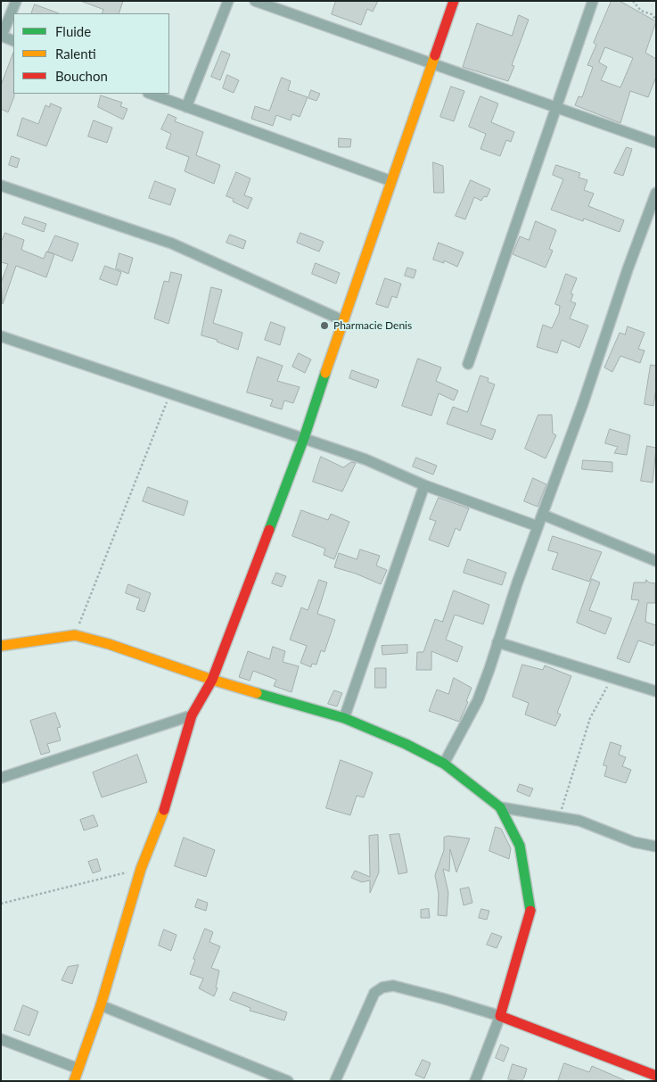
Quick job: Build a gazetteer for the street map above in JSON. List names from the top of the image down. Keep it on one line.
{"places":["Pharmacie Denis"],"legend":["Fluide","Ralenti","Bouchon"]}
